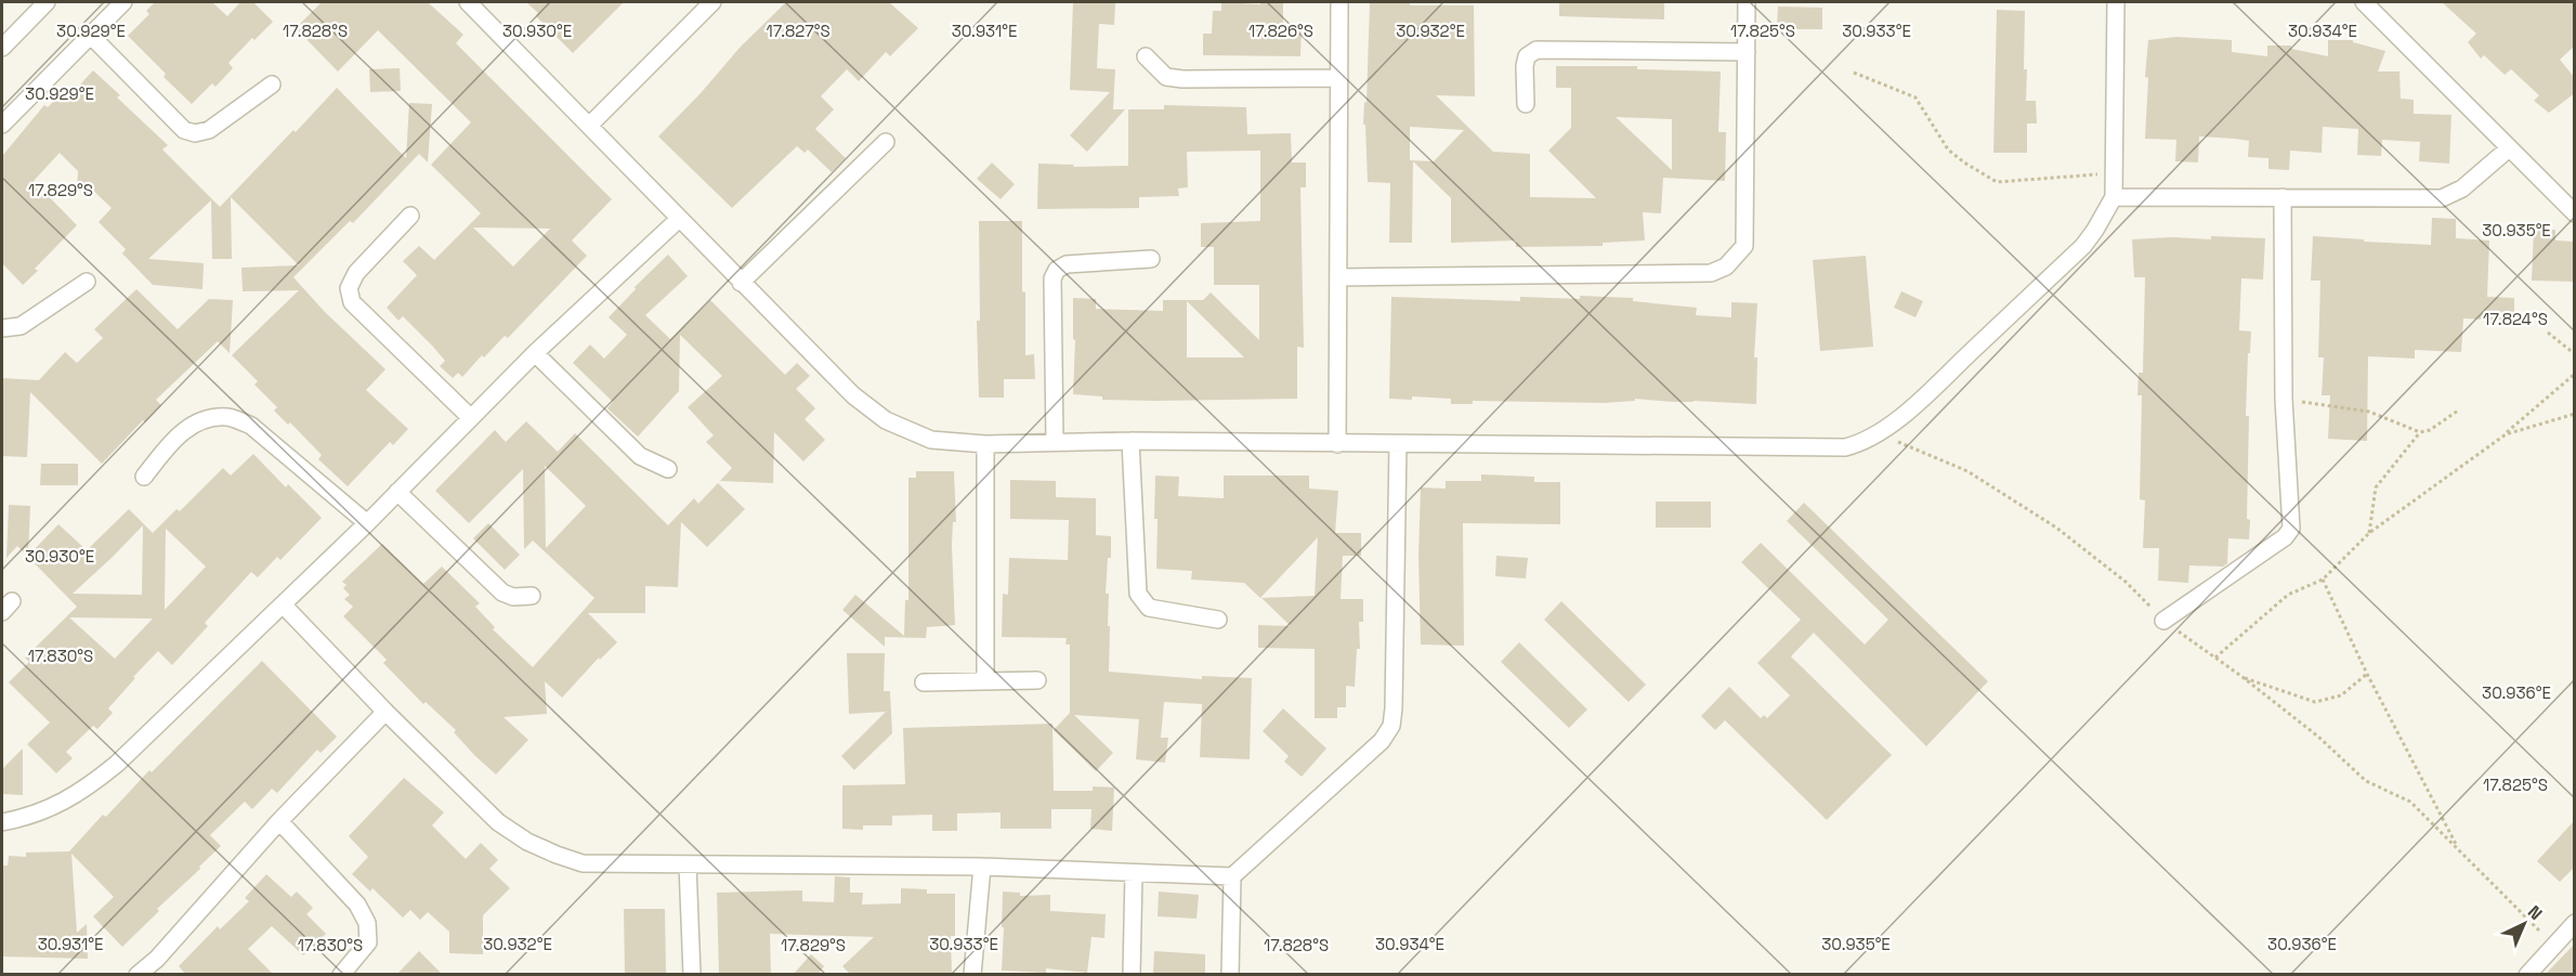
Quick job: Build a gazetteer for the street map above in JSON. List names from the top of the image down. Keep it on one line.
{"north":"top right","coordinates":["17.828°S","17.827°S","17.826°S","17.825°S","30.929°E","30.930°E","30.931°E","30.932°E","30.933°E","30.934°E","17.829°S","30.935°E","17.824°S","17.830°S","30.936°E"]}
